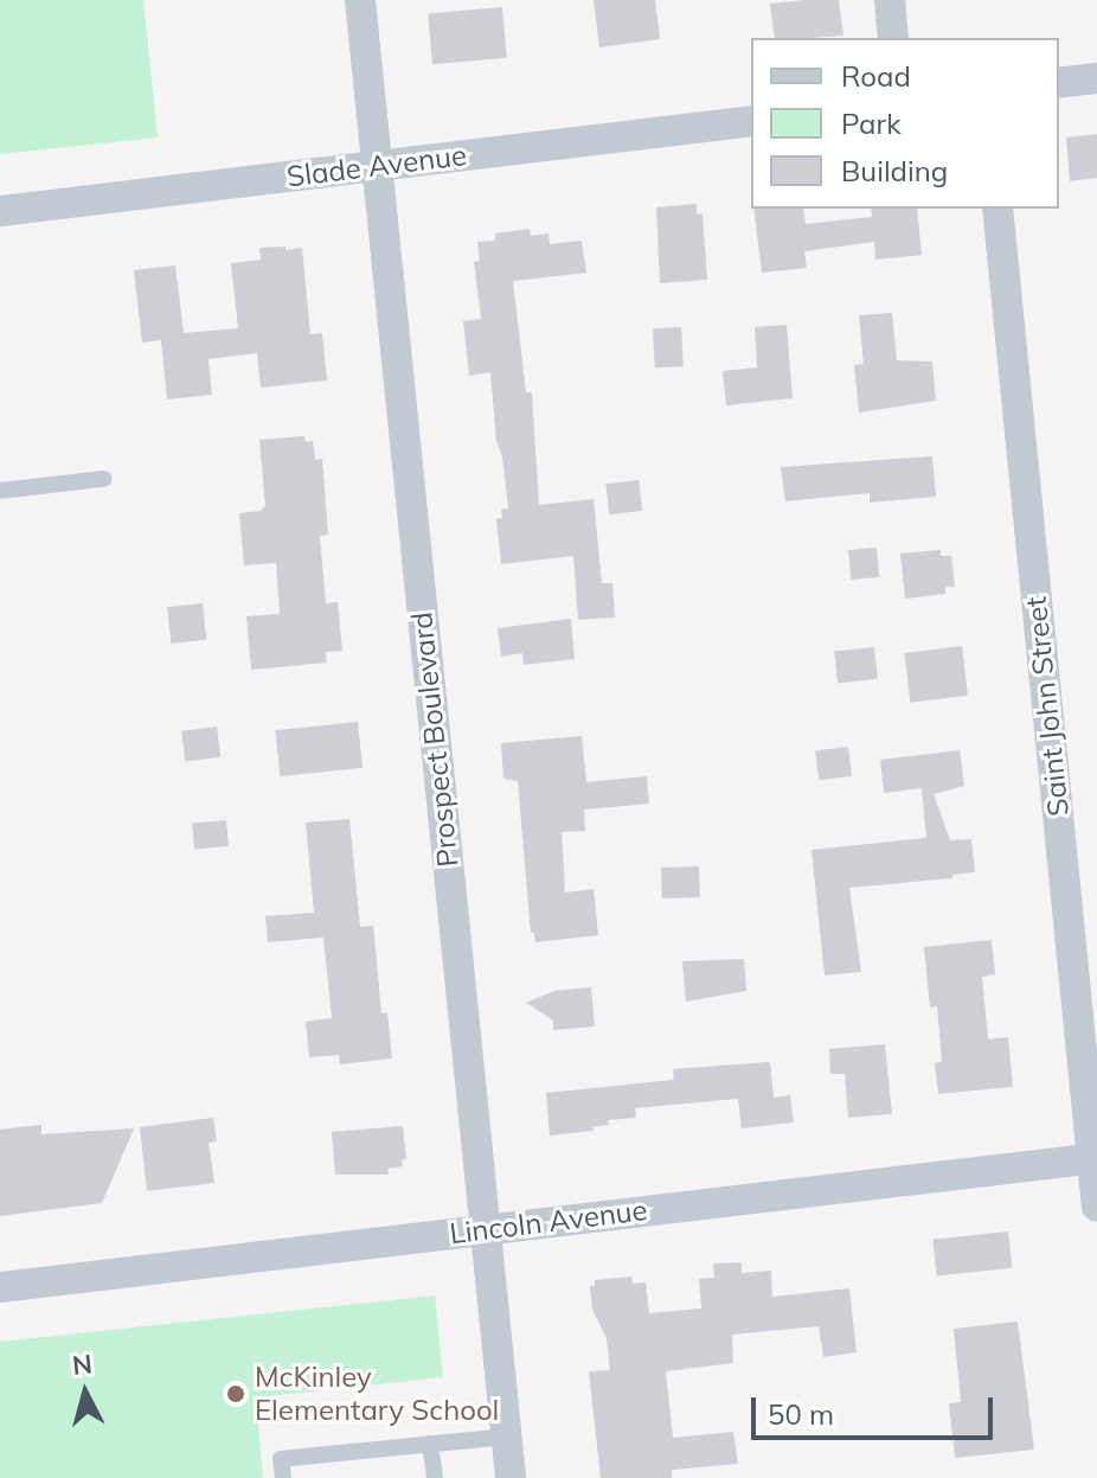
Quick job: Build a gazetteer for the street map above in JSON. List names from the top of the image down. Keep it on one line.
{"streets":{"street":["Slade Avenue","Saint John Street","Prospect Boulevard","Lincoln Avenue"]},"crossings":[["Slade Avenue","Prospect Boulevard"],["Saint John Street","Lincoln Avenue"],["Prospect Boulevard","Lincoln Avenue"]],"places":["McKinley Elementary School"],"legend":["Road","Park","Building"],"scale_bar":"50 m","north":"top"}
